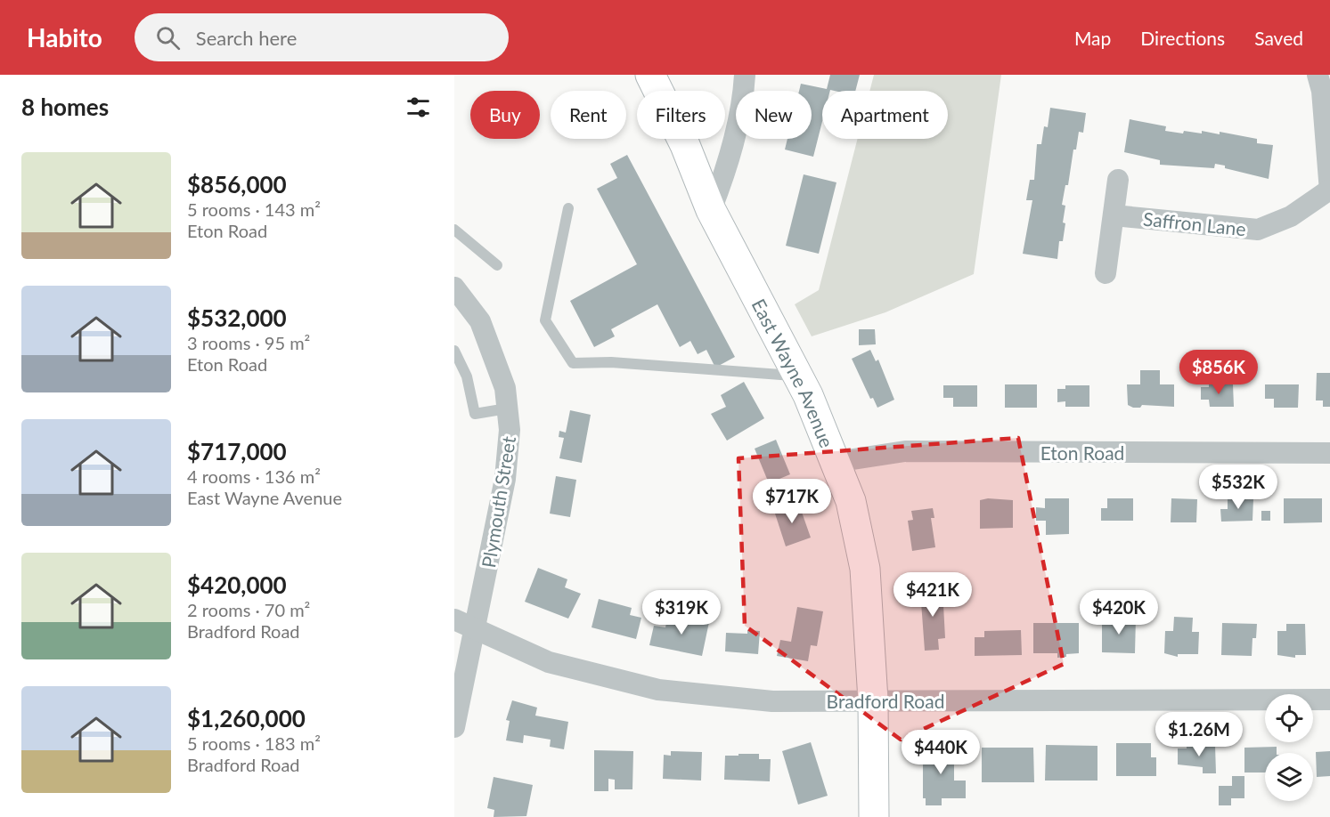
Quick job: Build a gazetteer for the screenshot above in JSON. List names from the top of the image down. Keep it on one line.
{"streets":{"street":["Saffron Lane","East Wayne Avenue","Eton Road","Plymouth Street","Bradford Road"]},"crossings":[["East Wayne Avenue","Eton Road"],["East Wayne Avenue","Bradford Road"],["Plymouth Street","Bradford Road"]],"page":{"header":"Habito","search":"Search here","nav":["Map","Directions","Saved"],"heading":"8 homes","chip":["Buy","Rent","Filters","New","Apartment"],"list":[{"name":"$856,000","note":"5 rooms · 143 m² · Eton Road"},{"name":"$532,000","note":"3 rooms · 95 m² · Eton Road"},{"name":"$717,000","note":"4 rooms · 136 m² · East Wayne Avenue"},{"name":"$420,000","note":"2 rooms · 70 m² · Bradford Road"},{"name":"$1,260,000","note":"5 rooms · 183 m² · Bradford Road"}],"price":["$856K","$532K","$717K","$421K","$319K","$420K","$1.26M","$440K"]}}
